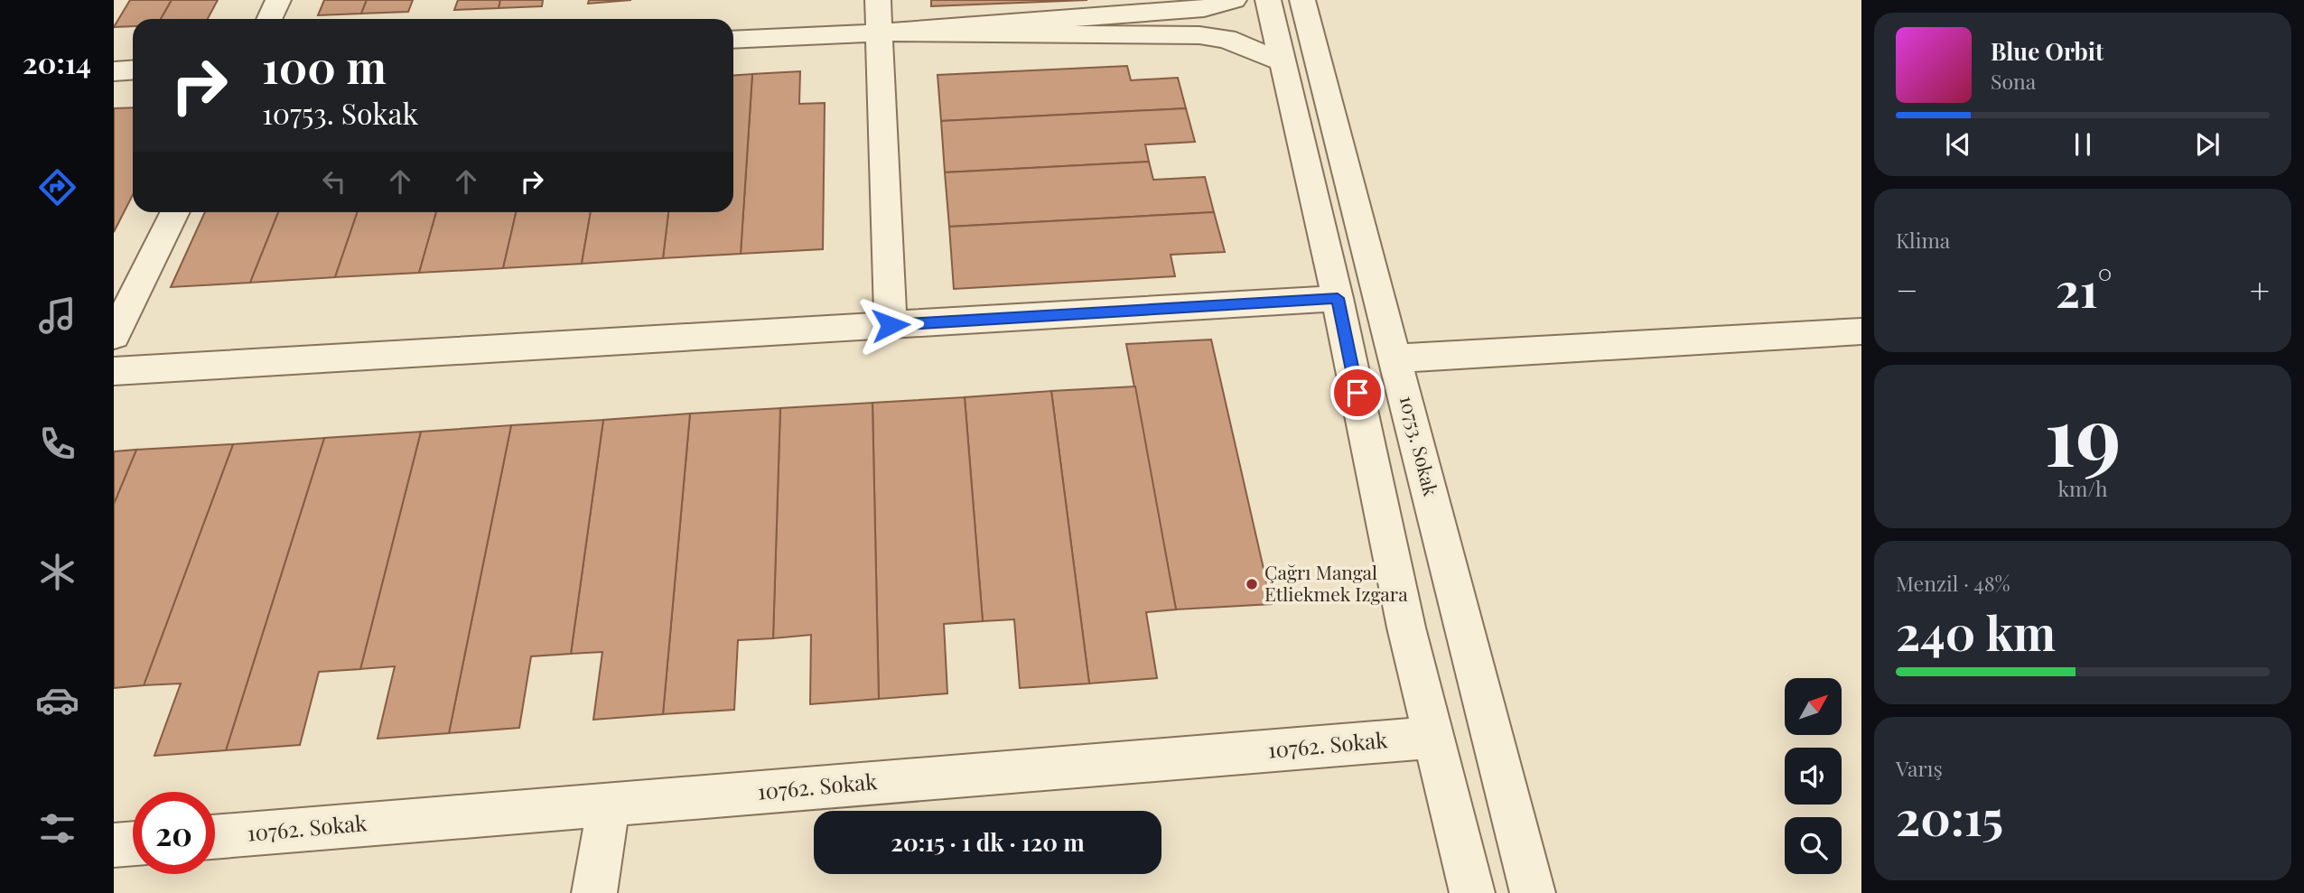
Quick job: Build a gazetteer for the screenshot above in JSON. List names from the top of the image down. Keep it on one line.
{"streets":{"street":["10753. Sokak","10762. Sokak"]},"places":["Çağrı Mangal Etliekmek Izgara"],"north":"top right","page":{"tabs":"20:14","turn":["100 m","10753. Sokak"],"song":["Blue Orbit","Sona"],"tile":["Klima",["19","km/h"],["Menzil · 48%","240 km"],["Varış","20:15"]],"heat":["−","21°","+"],"limit":"20","trip":"20:15 · 1 dk · 120 m"}}
